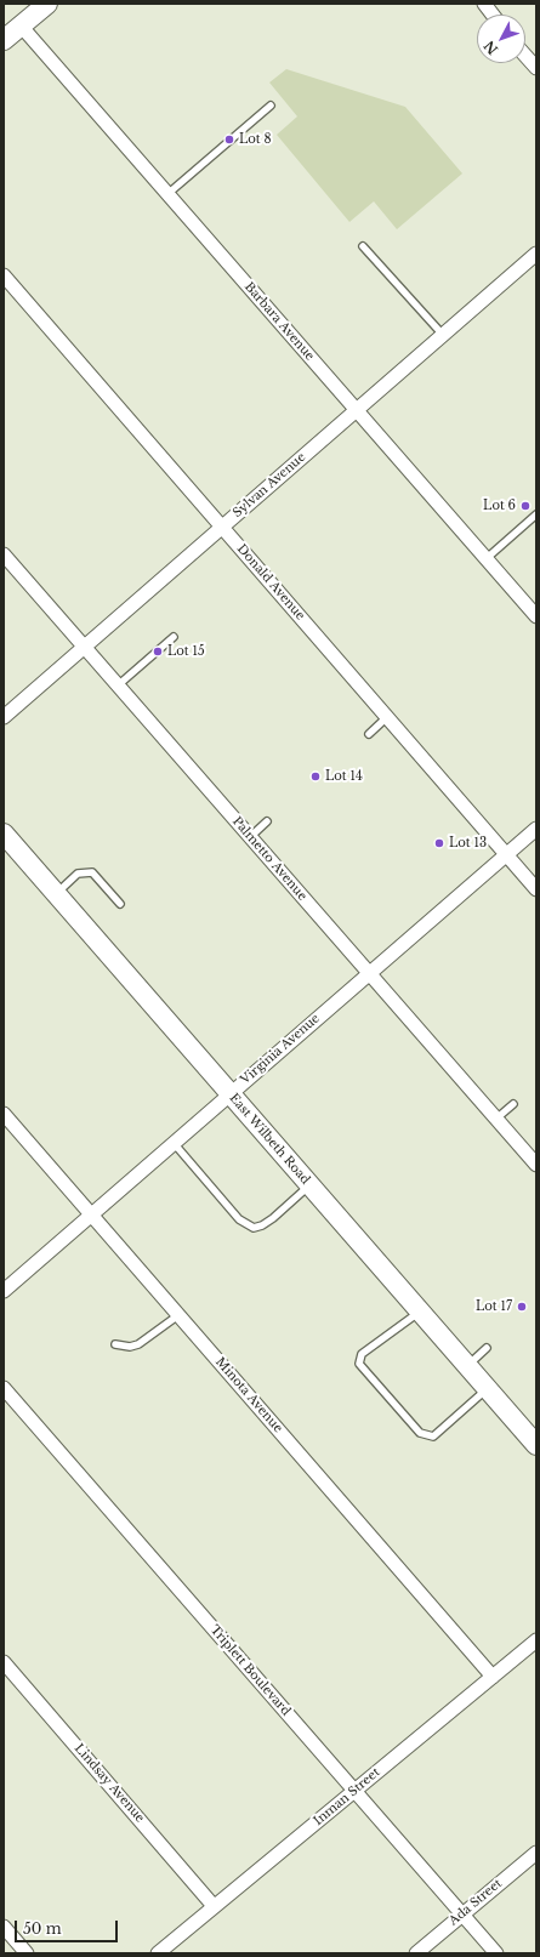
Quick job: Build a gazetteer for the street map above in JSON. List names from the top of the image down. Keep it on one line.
{"streets":{"main road":["East Wilbeth Road"],"street":["Barbara Avenue","Sylvan Avenue","Donald Avenue","Palmetto Avenue","Virginia Avenue","Minota Avenue","Triplett Boulevard","Lindsay Avenue","Inman Street","Ada Street"]},"crossings":[["Barbara Avenue","Sylvan Avenue"],["Sylvan Avenue","Donald Avenue"],["Sylvan Avenue","Palmetto Avenue"],["Donald Avenue","Virginia Avenue"],["Palmetto Avenue","Virginia Avenue"],["Virginia Avenue","East Wilbeth Road"],["Virginia Avenue","Minota Avenue"],["Minota Avenue","Inman Street"],["Triplett Boulevard","Inman Street"],["Triplett Boulevard","Ada Street"],["Lindsay Avenue","Inman Street"]],"places":["Lot 8","Lot 6","Lot 15","Lot 14","Lot 13","Lot 17"],"scale_bar":"50 m","north":"bottom left"}
